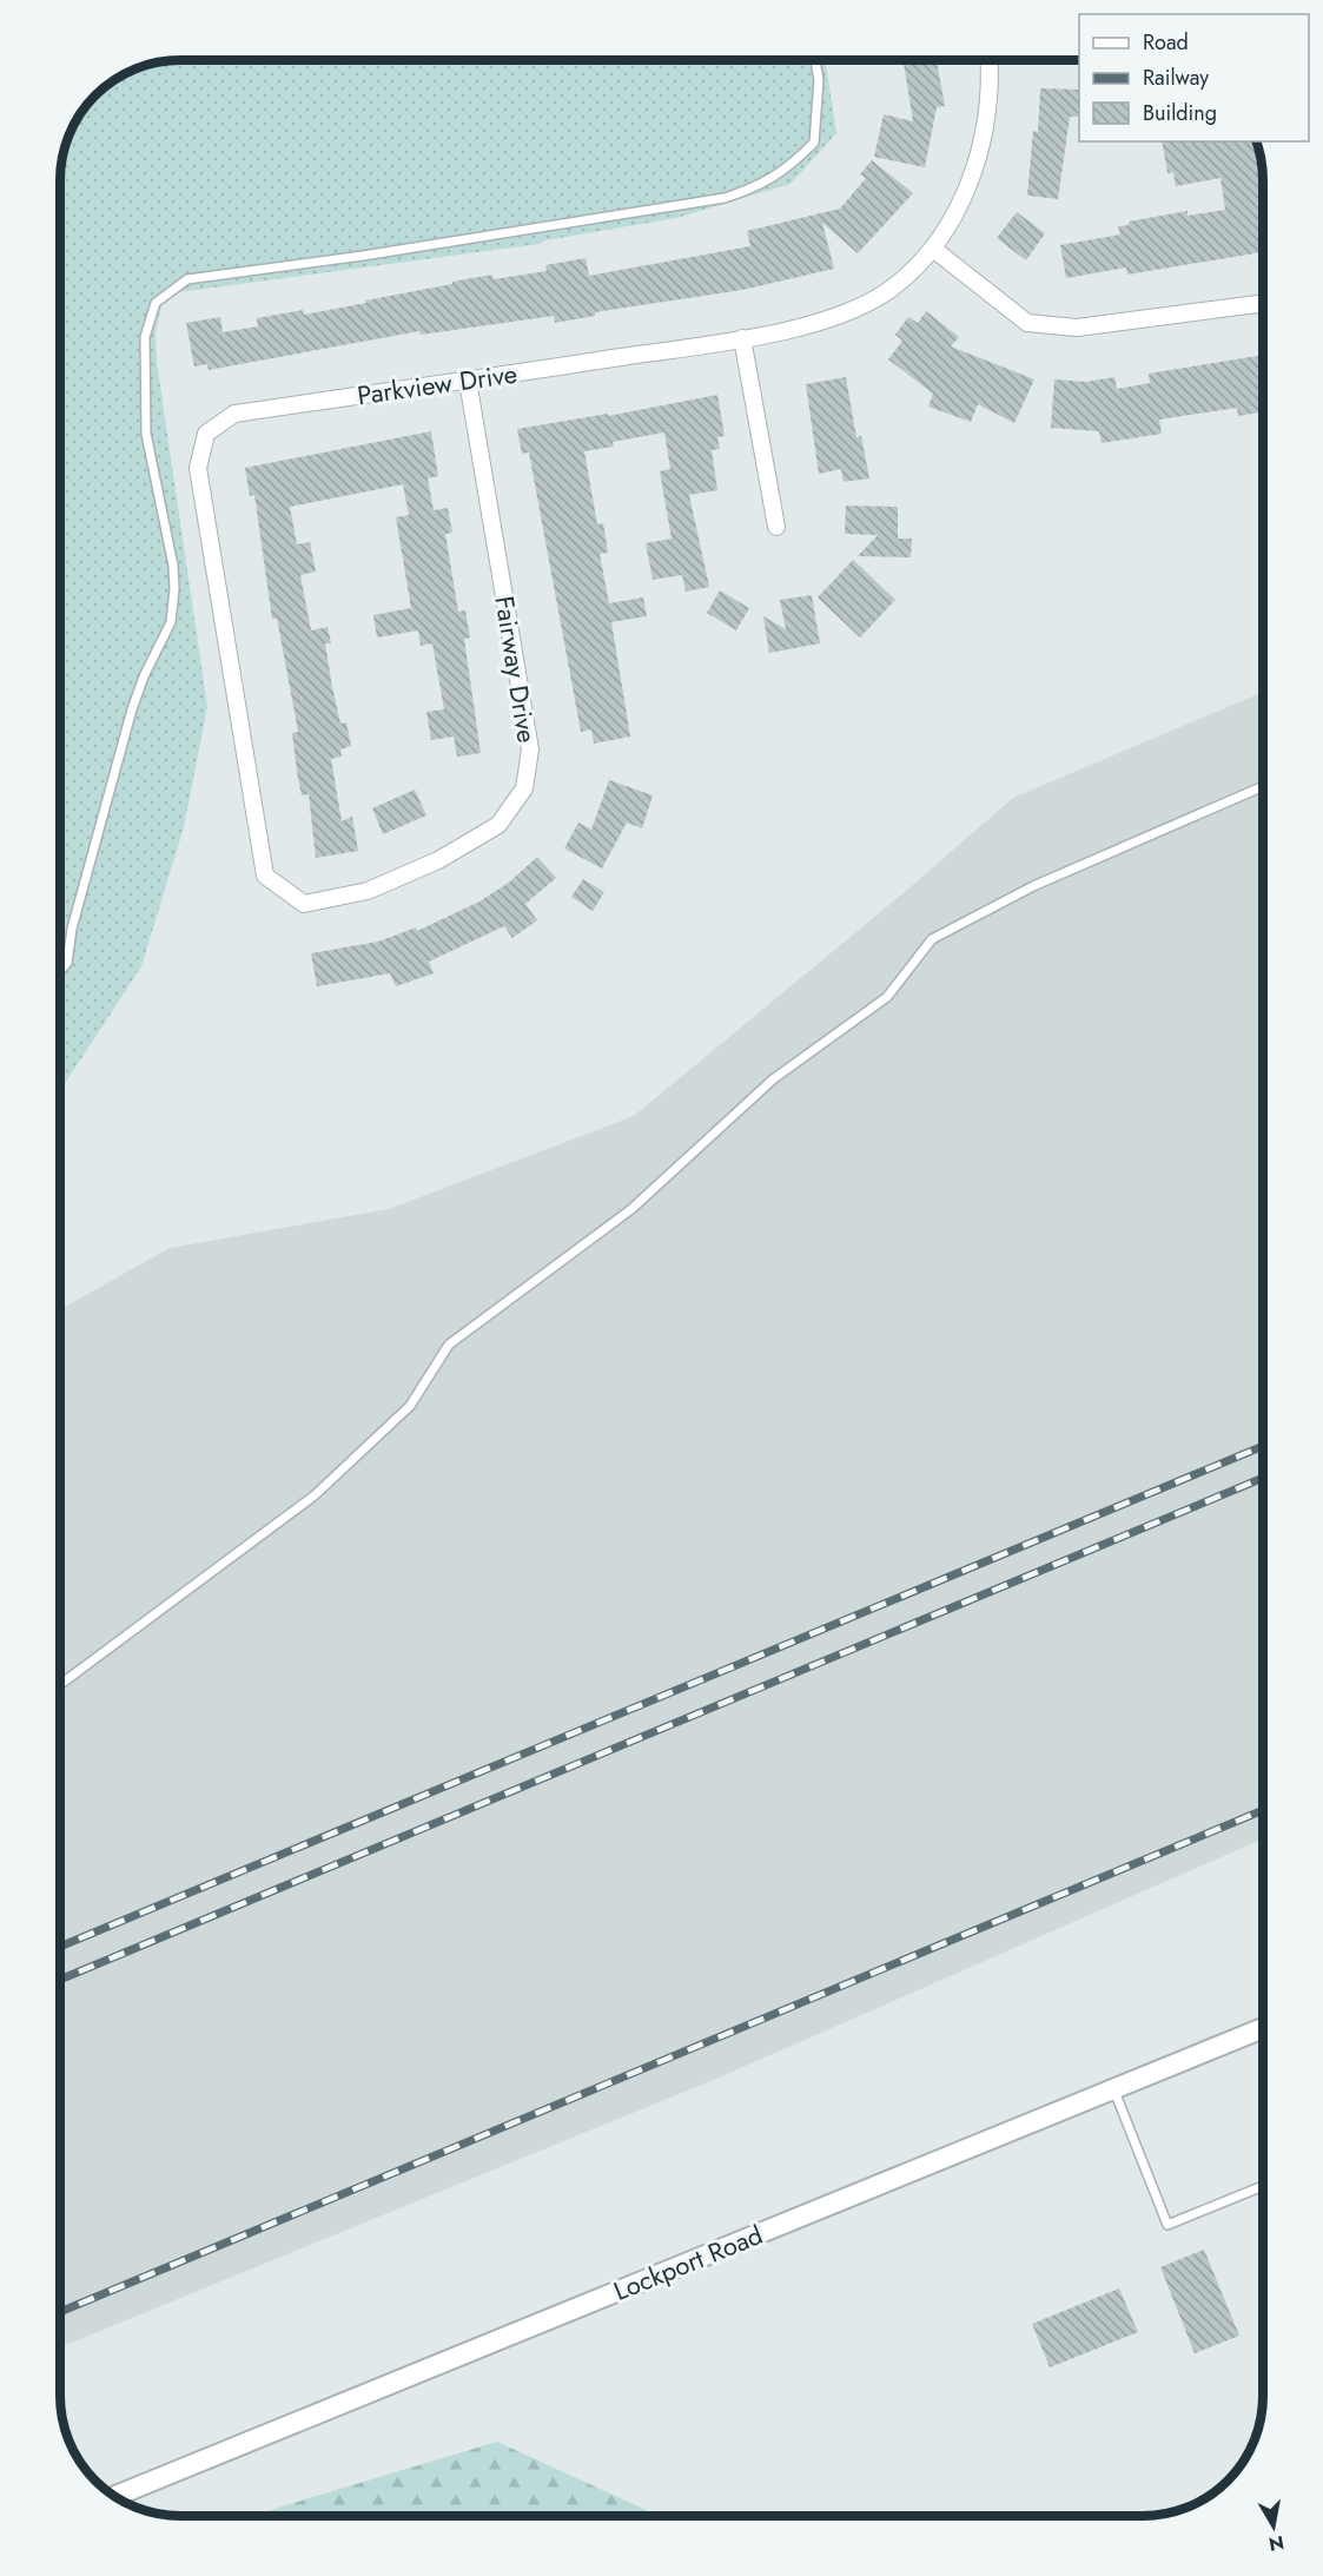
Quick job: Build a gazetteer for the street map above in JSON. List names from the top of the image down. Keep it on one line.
{"streets":{"street":["Parkview Drive","Fairway Drive","Lockport Road"]},"crossings":[["Parkview Drive","Fairway Drive"]],"legend":["Road","Railway","Building"],"north":"bottom"}
